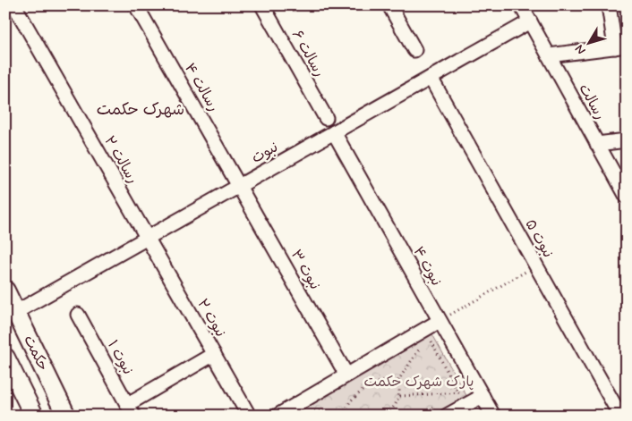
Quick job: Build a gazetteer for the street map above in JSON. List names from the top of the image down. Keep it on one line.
{"streets":{"street":["رسالت ۶","رسالت ۴","رسالت","نبوت","رسالت ۲","نبوت ۵","نبوت ۴","نبوت ۳","نبوت ۲","حکمت","نبوت ۱"]},"crossings":[["رسالت ۴","نبوت"],["رسالت ۴","نبوت ۳"],["رسالت","نبوت"],["نبوت","رسالت ۲"],["نبوت","نبوت ۵"],["نبوت","نبوت ۴"],["نبوت","نبوت ۳"],["نبوت","نبوت ۲"],["نبوت","حکمت"],["رسالت ۲","نبوت ۲"]],"districts":["شهرک حکمت"],"parks":["پارک شهرک حکمت"],"north":"bottom left"}
